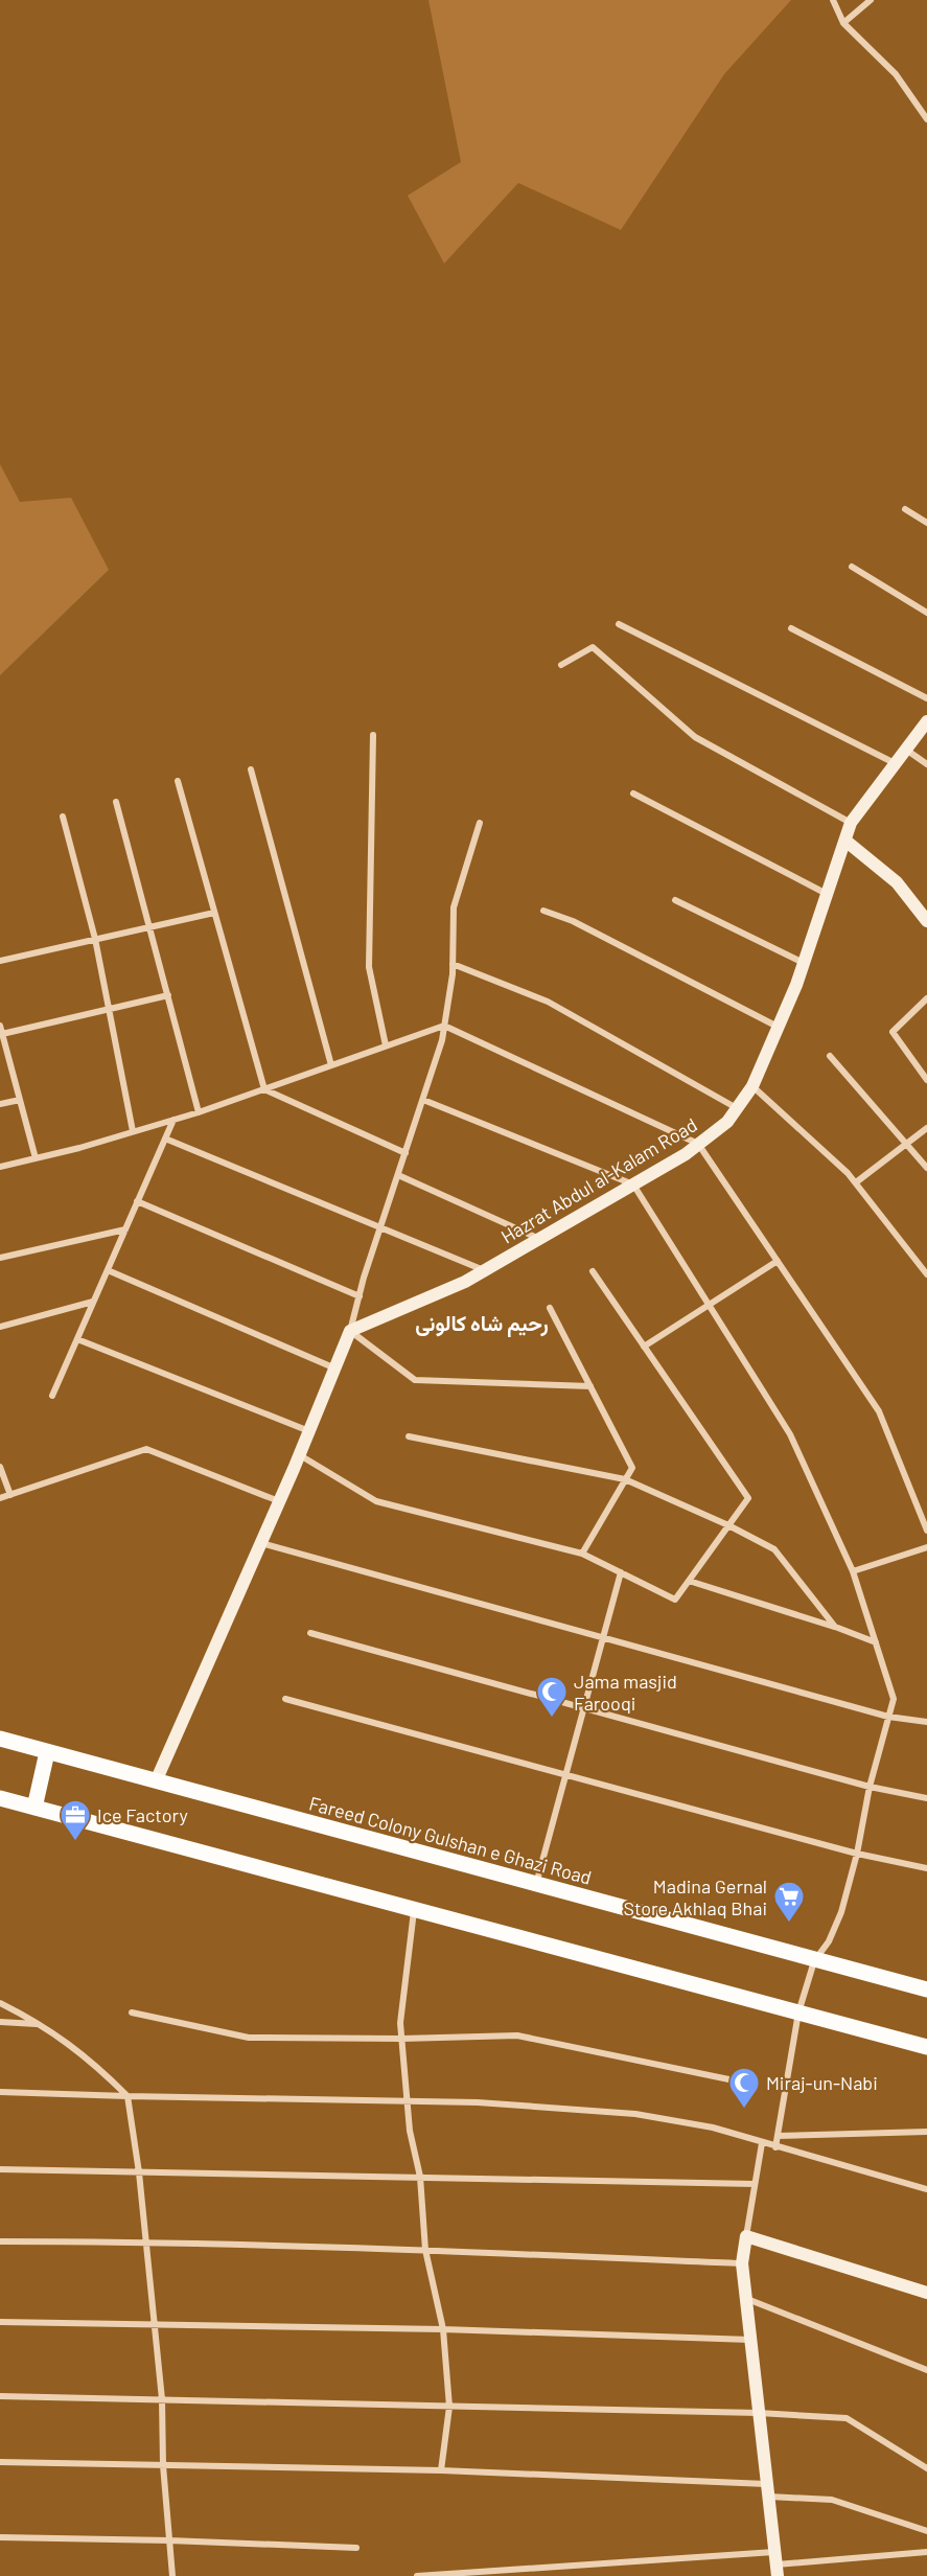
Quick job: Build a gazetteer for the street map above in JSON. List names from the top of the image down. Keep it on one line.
{"streets":{"main road":["Fareed Colony Gulshan e Ghazi Road"],"street":["Hazrat Abdul al-Kalam Road"]},"districts":["رحیم شاہ کالونی"],"places":{"mosque":["Jama masjid Farooqi","Miraj-un-Nabi"],"office":["Ice Factory"],"supermarket":["Madina Gernal Store Akhlaq Bhai"]}}
